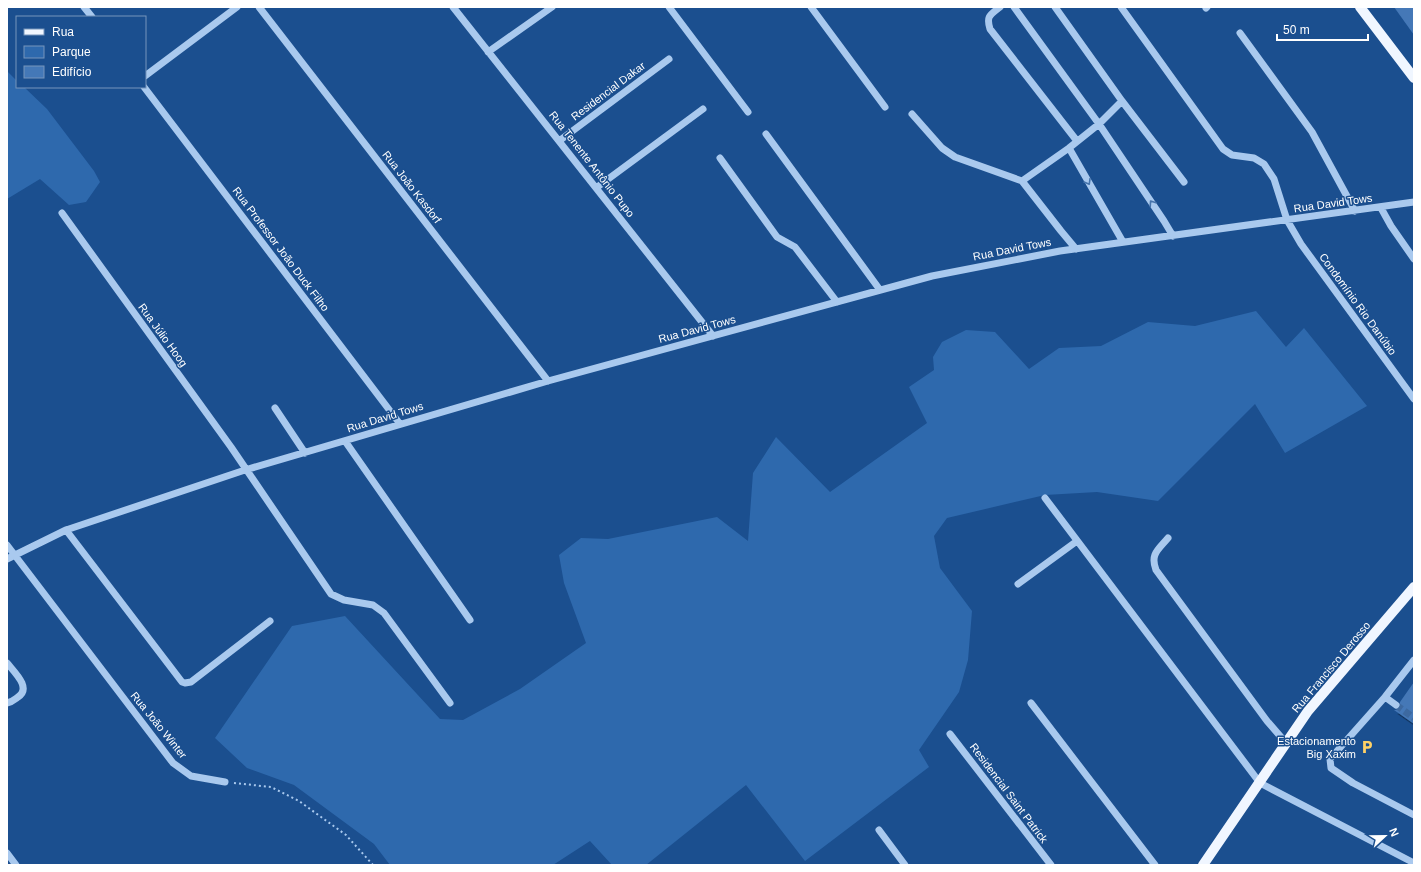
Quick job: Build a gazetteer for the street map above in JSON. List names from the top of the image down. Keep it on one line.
{"streets":{"main road":["Rua Francisco Derosso"],"street":["Residencial Dakar","Rua Tenente Antônio Pupo","Rua João Kasdorf","Rua David Tows","Rua Professor João Duck Filho","Condomínio Rio Danúbio","Rua Júlio Hoog","Rua João Winter","Residencial Saint Patrick"]},"crossings":[["Residencial Dakar","Rua Tenente Antônio Pupo"],["Rua Tenente Antônio Pupo","Rua David Tows"],["Rua João Kasdorf","Rua David Tows"],["Rua David Tows","Rua Professor João Duck Filho"],["Rua David Tows","Condomínio Rio Danúbio"],["Rua David Tows","Rua Júlio Hoog"],["Rua David Tows","Rua João Winter"]],"places":{"parking":["Estacionamento Big Xaxim"]},"legend":["Rua","Parque","Edifício"],"scale_bar":"50 m","north":"right"}
